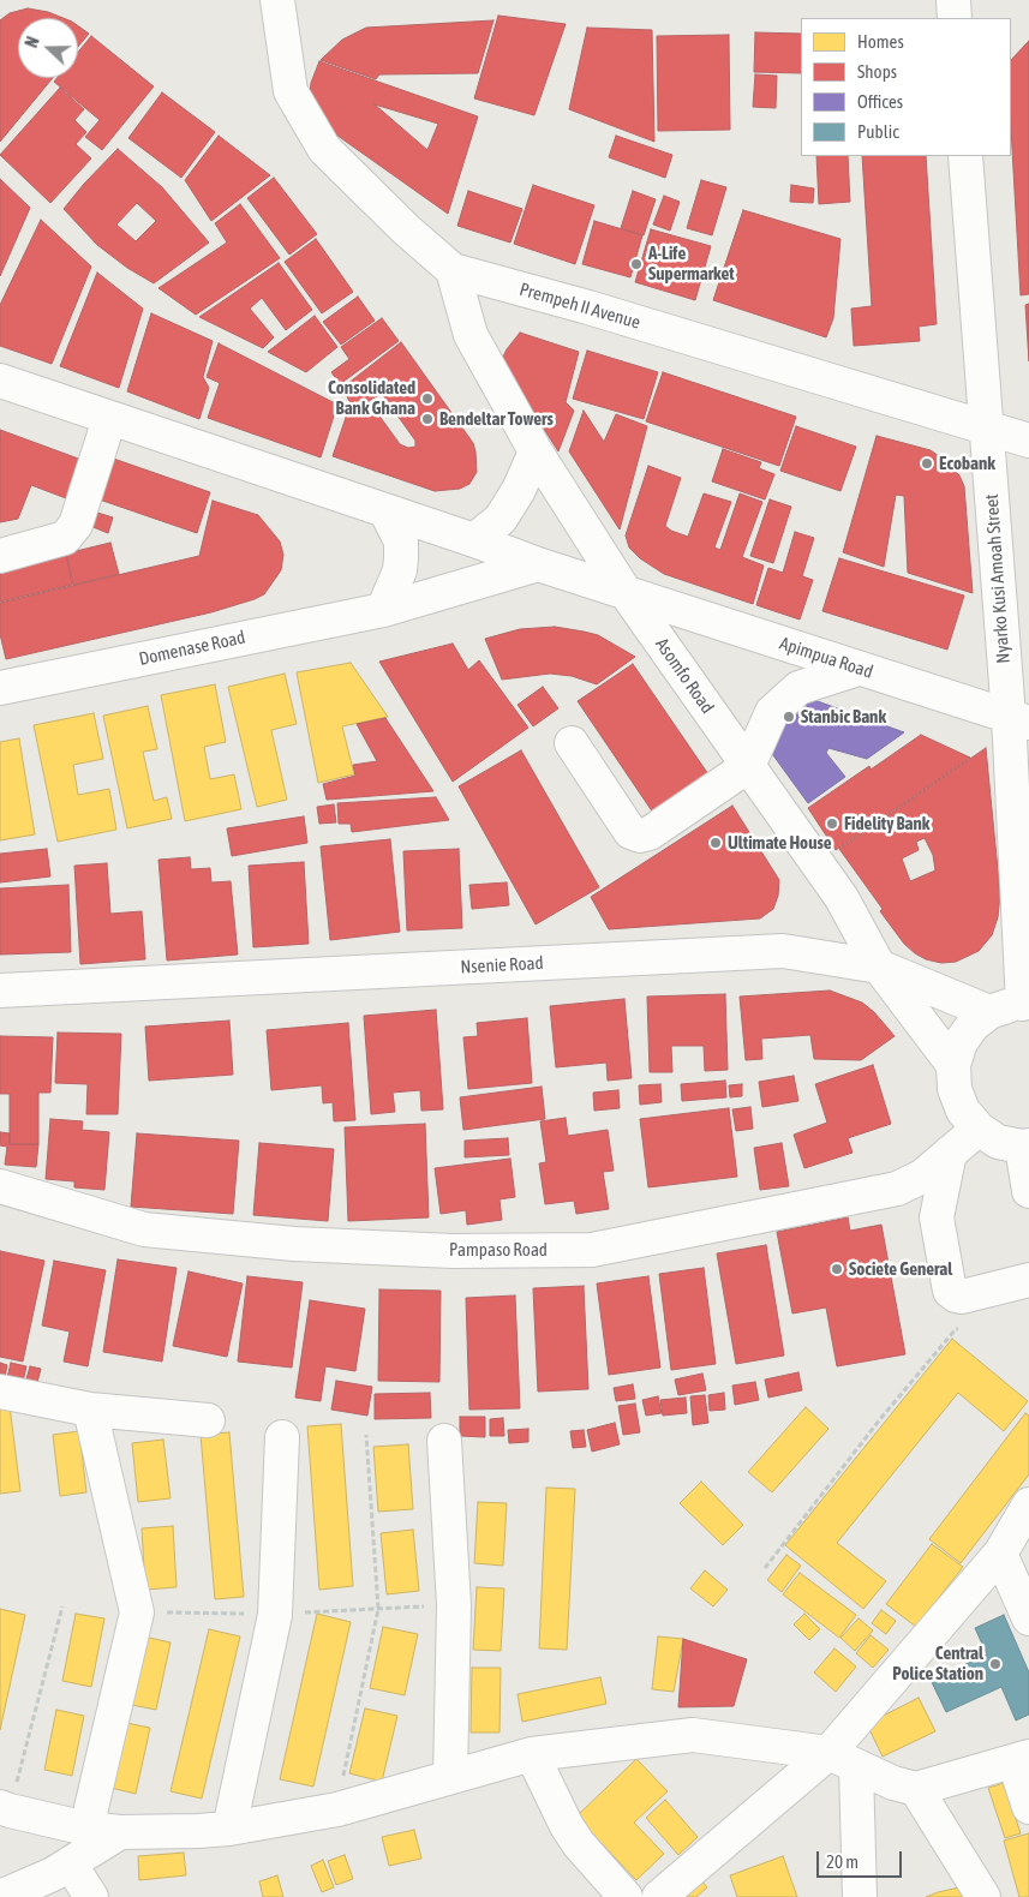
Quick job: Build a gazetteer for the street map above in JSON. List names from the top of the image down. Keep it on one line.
{"streets":{"street":["Prempeh II Avenue","Nyarko Kusi Amoah Street","Domenase Road","Apimpua Road","Asomfo Road","Nsenie Road","Pampaso Road"]},"crossings":[["Prempeh II Avenue","Nyarko Kusi Amoah Street"],["Prempeh II Avenue","Asomfo Road"],["Nyarko Kusi Amoah Street","Apimpua Road"],["Domenase Road","Apimpua Road"],["Apimpua Road","Asomfo Road"],["Asomfo Road","Nsenie Road"]],"places":["A-Life Supermarket","Consolidated Bank Ghana","Bendeltar Towers","Ecobank","Stanbic Bank","Fidelity Bank","Ultimate House","Societe General","Central Police Station"],"legend":["Homes","Shops","Offices","Public"],"scale_bar":"20 m","north":"left"}
